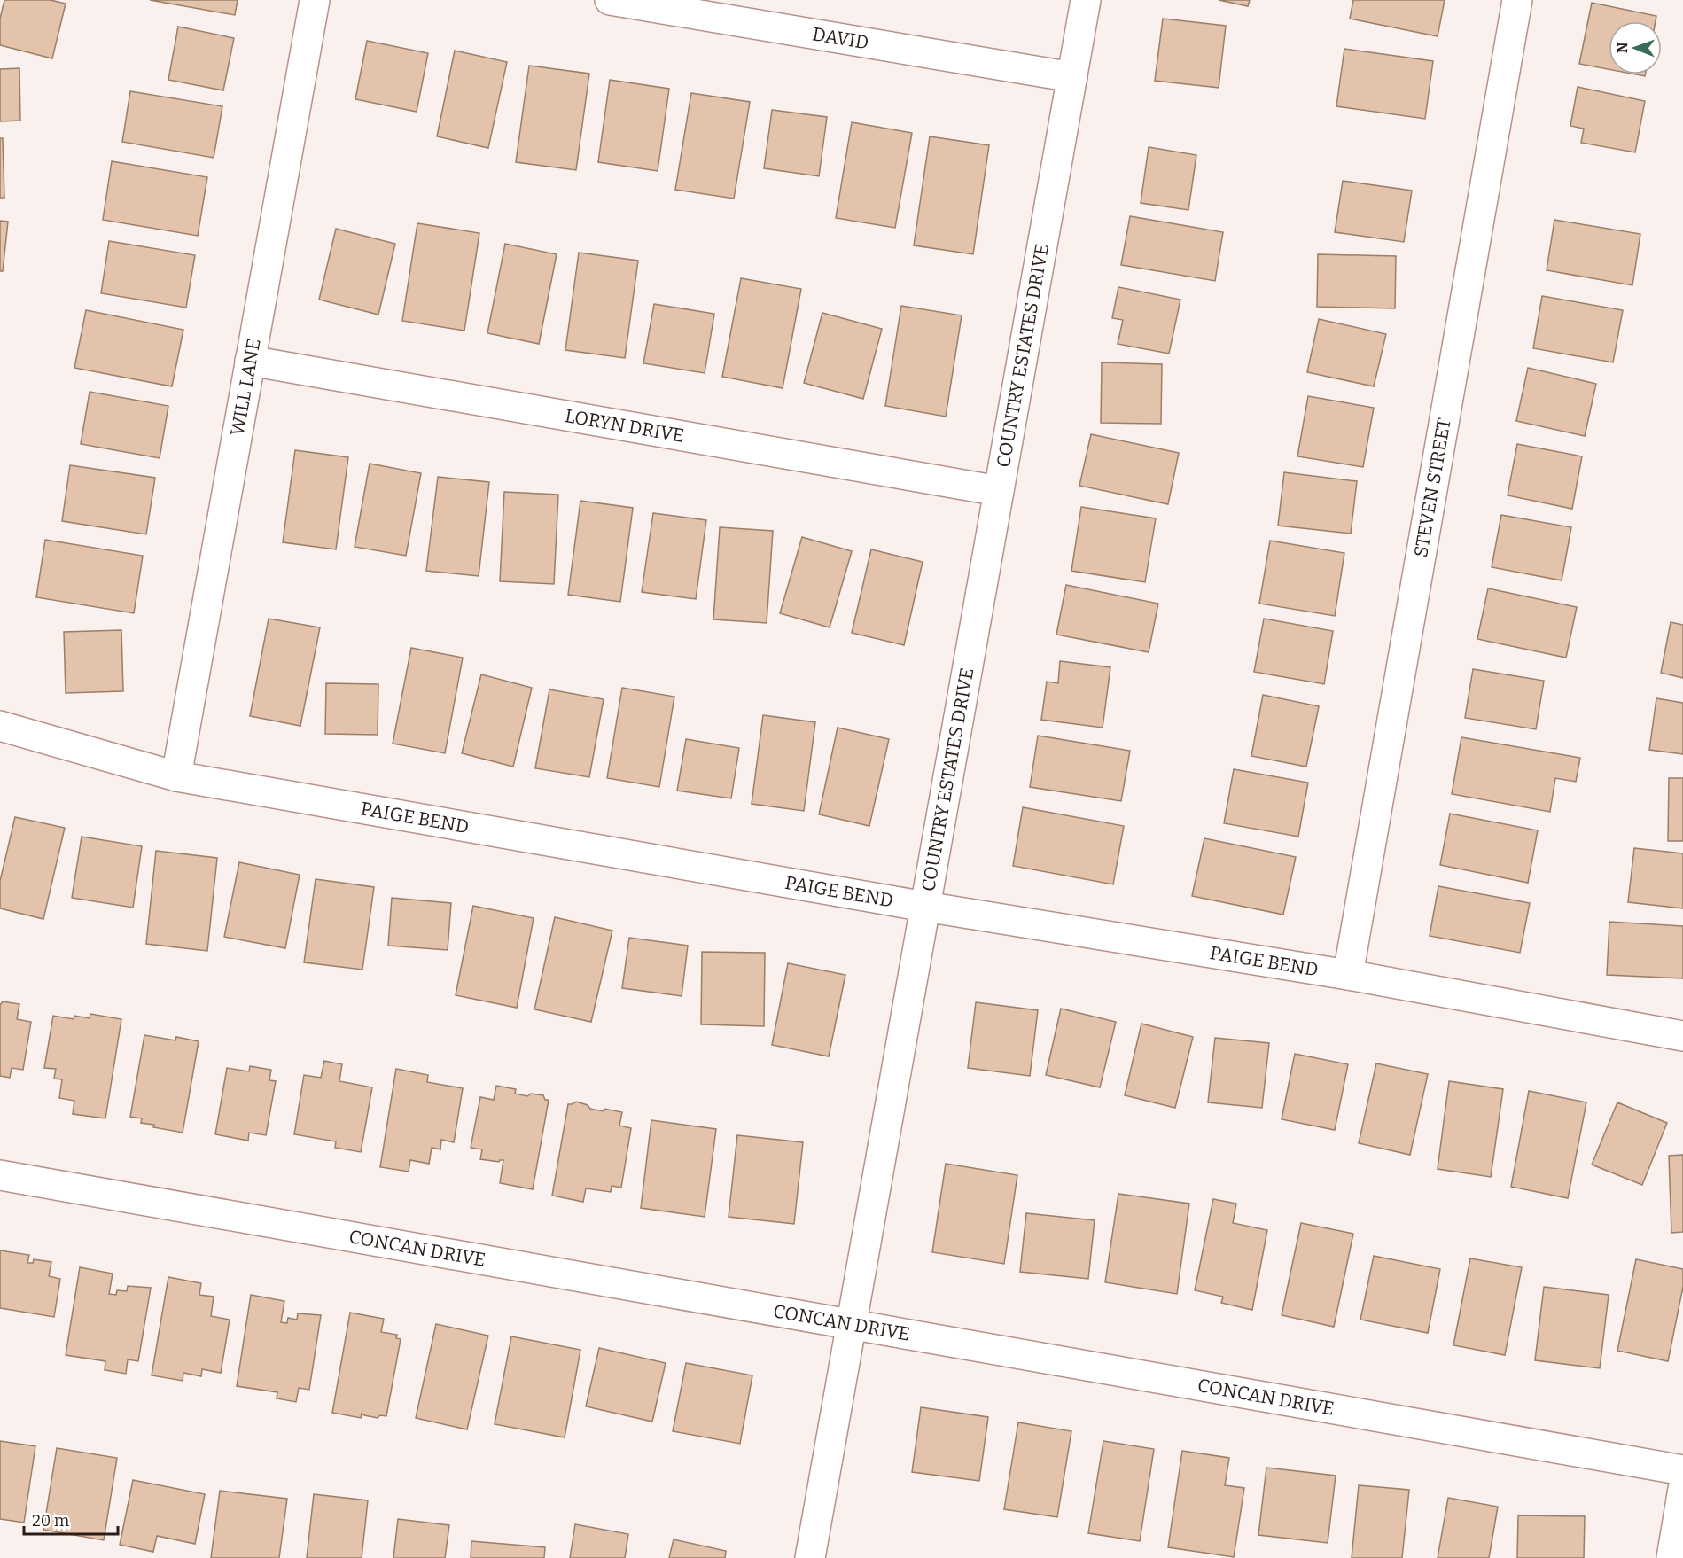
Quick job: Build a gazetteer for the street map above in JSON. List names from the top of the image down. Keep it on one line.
{"streets":{"street":["DAVID","COUNTRY ESTATES DRIVE","WILL LANE","LORYN DRIVE","STEVEN STREET","PAIGE BEND","CONCAN DRIVE"]},"crossings":[["DAVID","COUNTRY ESTATES DRIVE"],["COUNTRY ESTATES DRIVE","LORYN DRIVE"],["COUNTRY ESTATES DRIVE","PAIGE BEND"],["COUNTRY ESTATES DRIVE","CONCAN DRIVE"],["WILL LANE","LORYN DRIVE"],["WILL LANE","PAIGE BEND"],["STEVEN STREET","PAIGE BEND"]],"scale_bar":"20 m","north":"left"}
